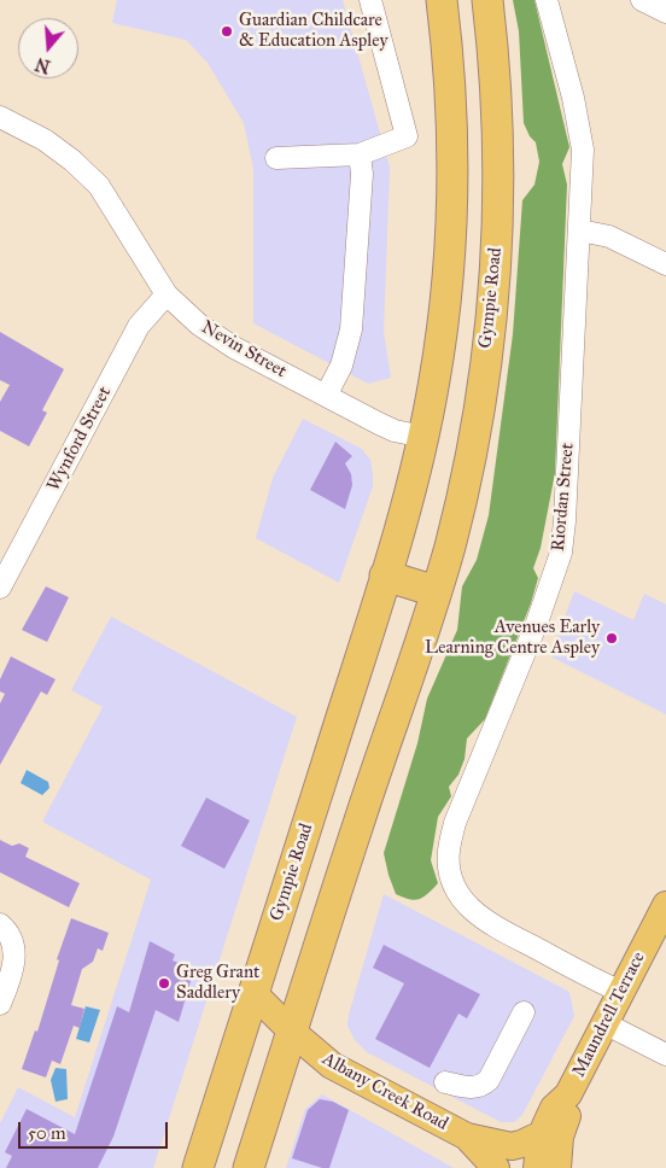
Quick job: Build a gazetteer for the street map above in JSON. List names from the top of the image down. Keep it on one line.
{"streets":{"highway":["Gympie Road"],"main road":["Maundrell Terrace","Albany Creek Road"],"street":["Nevin Street","Wynford Street","Riordan Street"]},"crossings":[["Gympie Road","Nevin Street"],["Gympie Road","Albany Creek Road"],["Nevin Street","Wynford Street"],["Riordan Street","Maundrell Terrace"],["Maundrell Terrace","Albany Creek Road"]],"places":["Guardian Childcare & Education Aspley","Avenues Early Learning Centre Aspley","Greg Grant Saddlery"],"scale_bar":"50 m","north":"bottom"}
